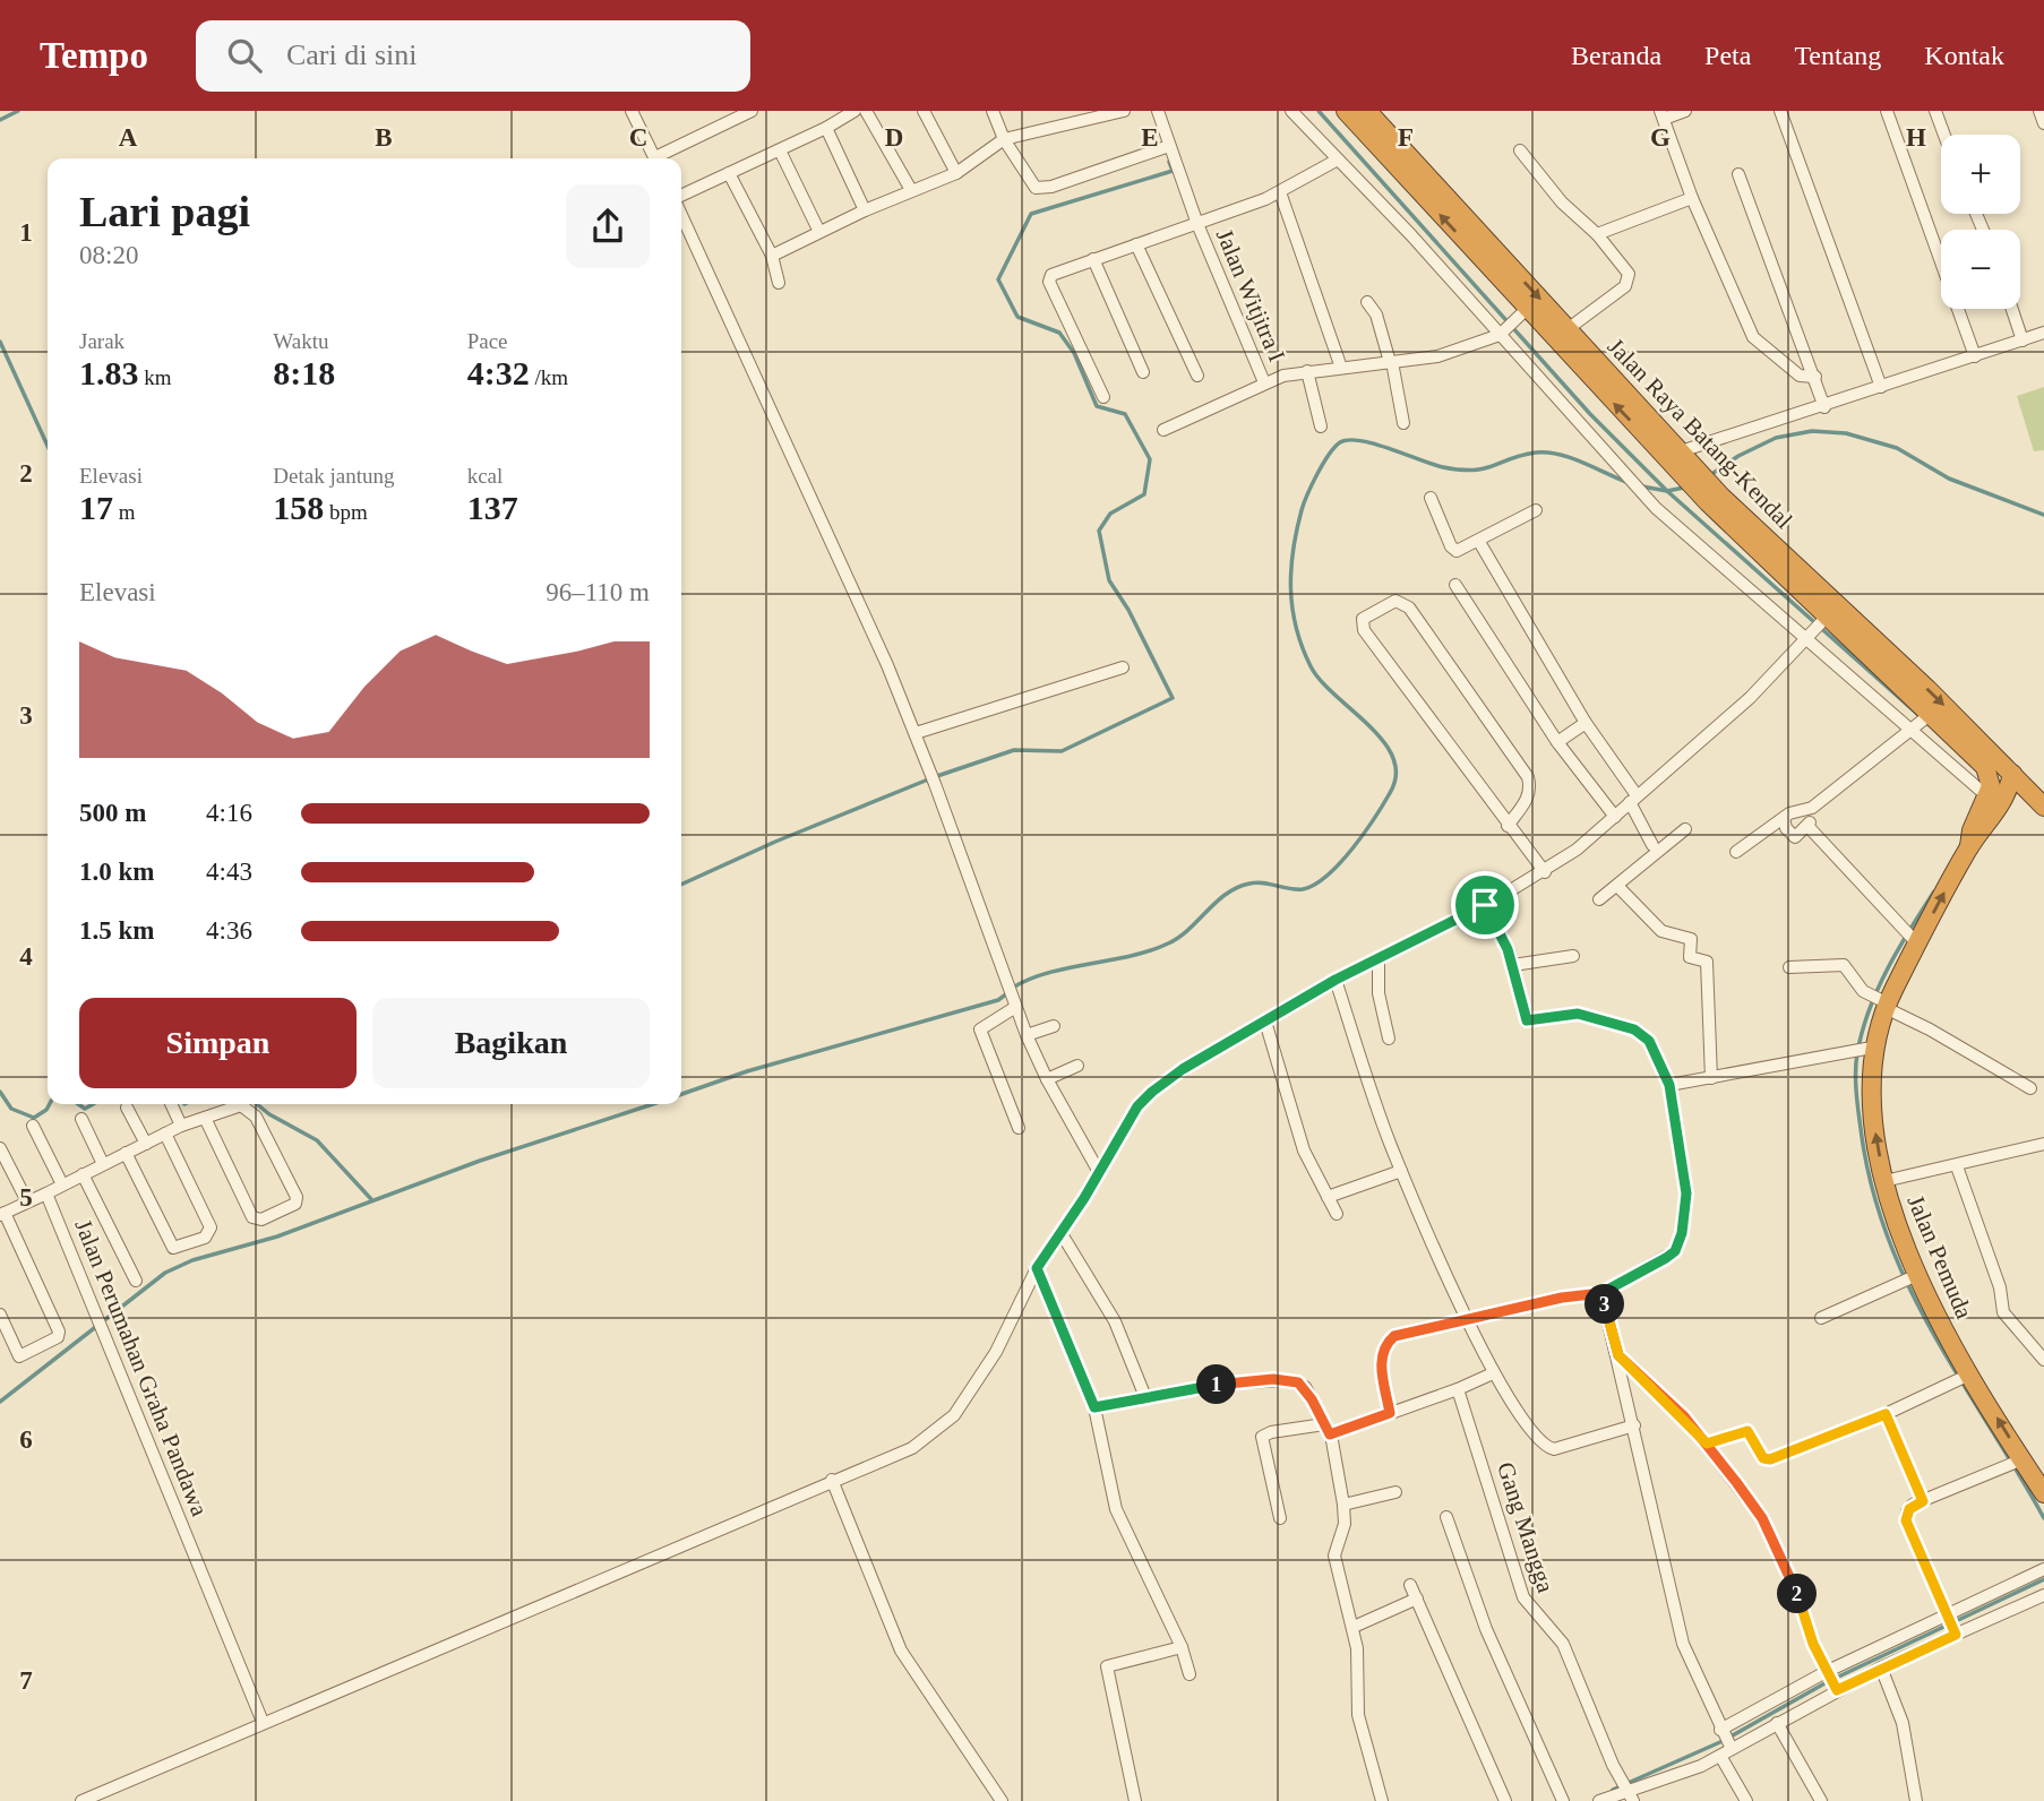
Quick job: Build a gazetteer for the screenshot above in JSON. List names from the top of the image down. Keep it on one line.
{"streets":{"highway":["Jalan Raya Batang-Kendal","Jalan Pemuda"],"street":["Jalan Witjitra I","Jalan Perumahan Graha Pandawa","Gang Mangga"]},"crossings":[["Jalan Raya Batang-Kendal","Jalan Pemuda"]],"one_way":["Jalan Pemuda"],"page":{"header":"Tempo","search":"Cari di sini","nav":["Beranda","Peta","Tentang","Kontak"],"map_buttons":["+","−"],"heading":["Lari pagi","08:20"],"stats":[["Jarak","1.83 km"],["Waktu","8:18"],["Pace","4:32 /km"],["Elevasi","17 m"],["Detak jantung","158 bpm"],["kcal","137"]],"chart":["Elevasi","96–110 m"],"list":[{"name":"500 m","note":"4:16"},{"name":"1.0 km","note":"4:43"},{"name":"1.5 km","note":"4:36"}],"buttons":["Simpan","Bagikan"],"pins":["3","1","2"]},"grid":{"columns":["A","B","C","D","E","F","G","H"],"rows":["1","2","3","4","5","6","7"]}}
